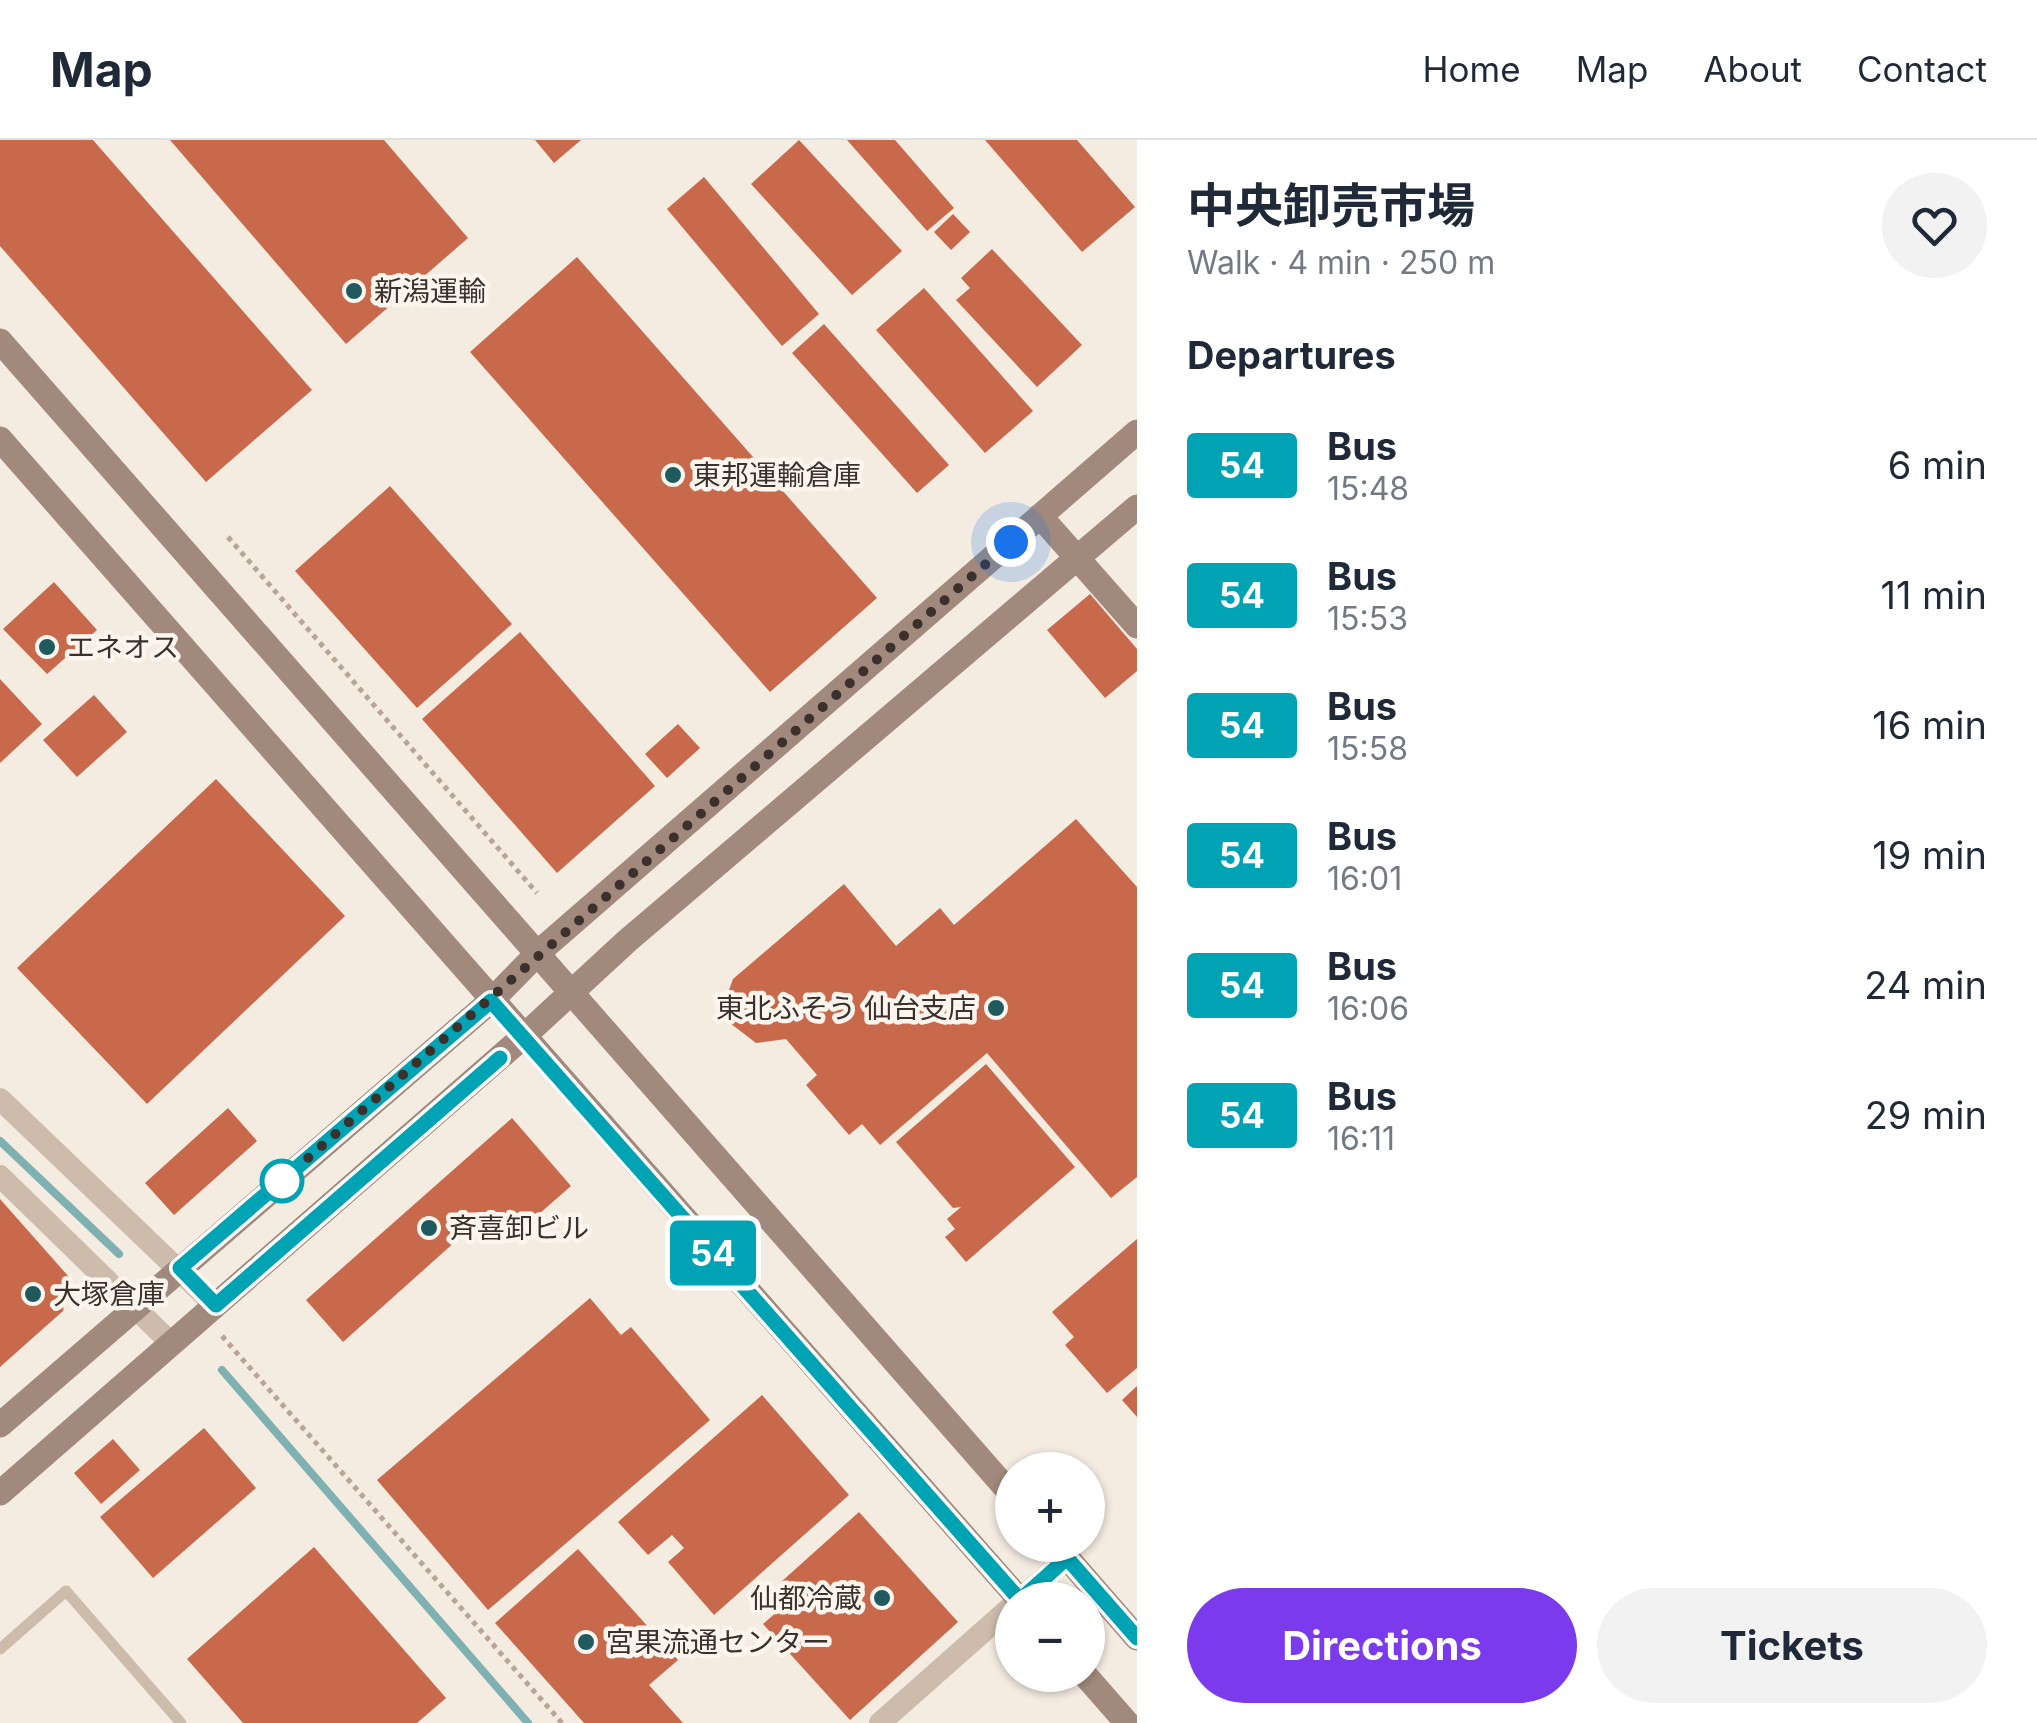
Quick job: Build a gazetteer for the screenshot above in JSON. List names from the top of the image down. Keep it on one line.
{"places":["新潟運輸","東邦運輸倉庫","エネオス","東北ふそう 仙台支店","斉喜卸ビル","大塚倉庫","仙都冷蔵","宮果流通センター"],"lines":["bus line 54"],"page":{"header":"Map","nav":["Home","Map","About","Contact"],"on_map":"54","heading":[["中央卸売市場","Walk · 4 min · 250 m"],"Departures"],"list":[{"mark":"54","name":"Bus","note":"15:48","value":"6 min"},{"mark":"54","name":"Bus","note":"15:53","value":"11 min"},{"mark":"54","name":"Bus","note":"15:58","value":"16 min"},{"mark":"54","name":"Bus","note":"16:01","value":"19 min"},{"mark":"54","name":"Bus","note":"16:06","value":"24 min"},{"mark":"54","name":"Bus","note":"16:11","value":"29 min"}],"map_buttons":["+","−"],"buttons":["Directions","Tickets"]}}
